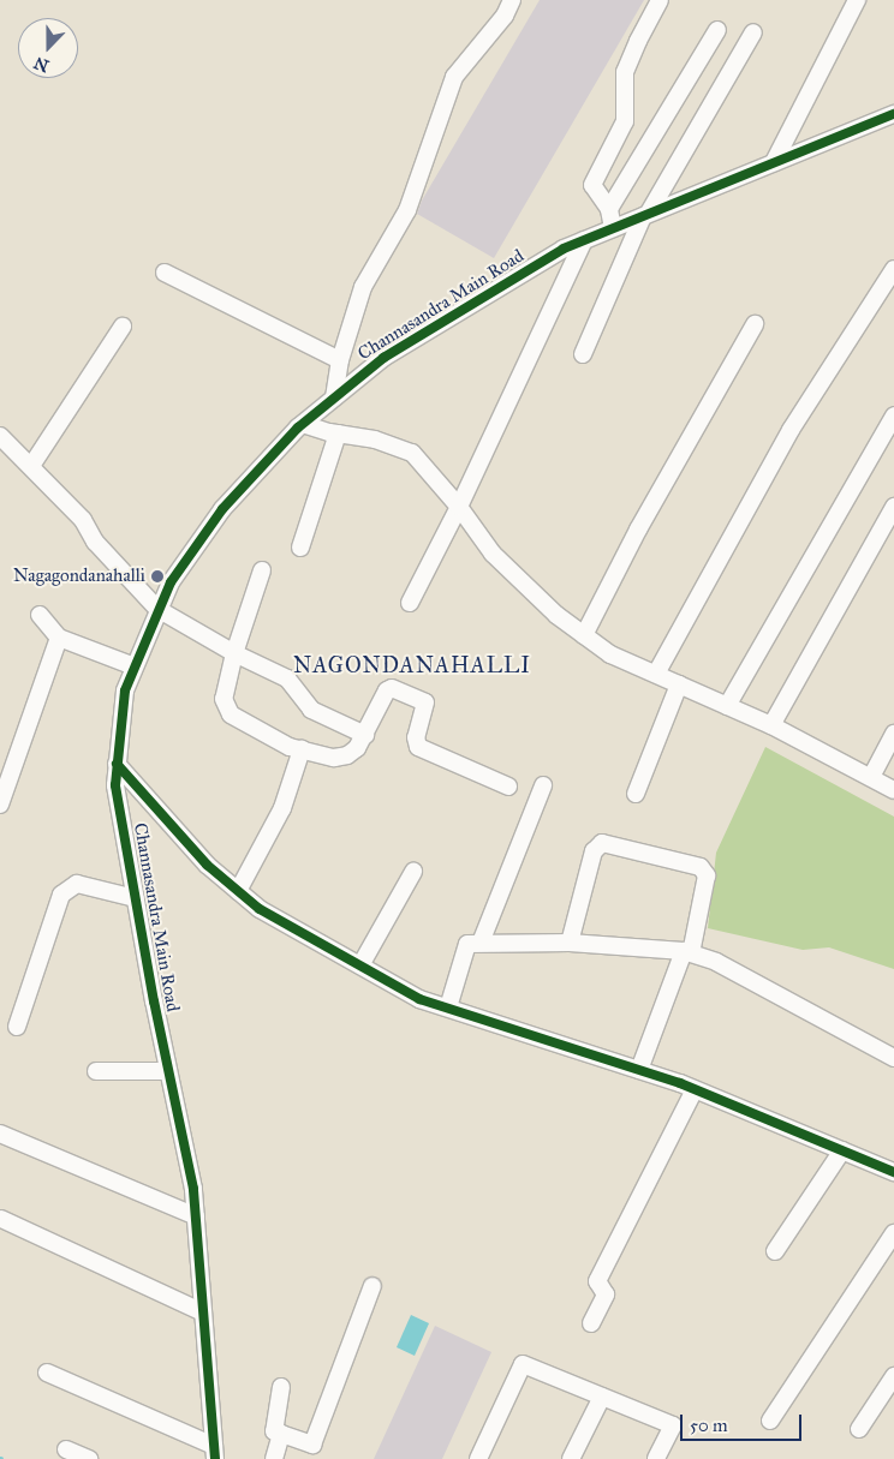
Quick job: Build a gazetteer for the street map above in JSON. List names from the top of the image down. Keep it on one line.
{"streets":{"street":["Channasandra Main Road"]},"districts":["NAGONDANAHALLI"],"places":["Nagagondanahalli"],"scale_bar":"50 m","north":"bottom"}
